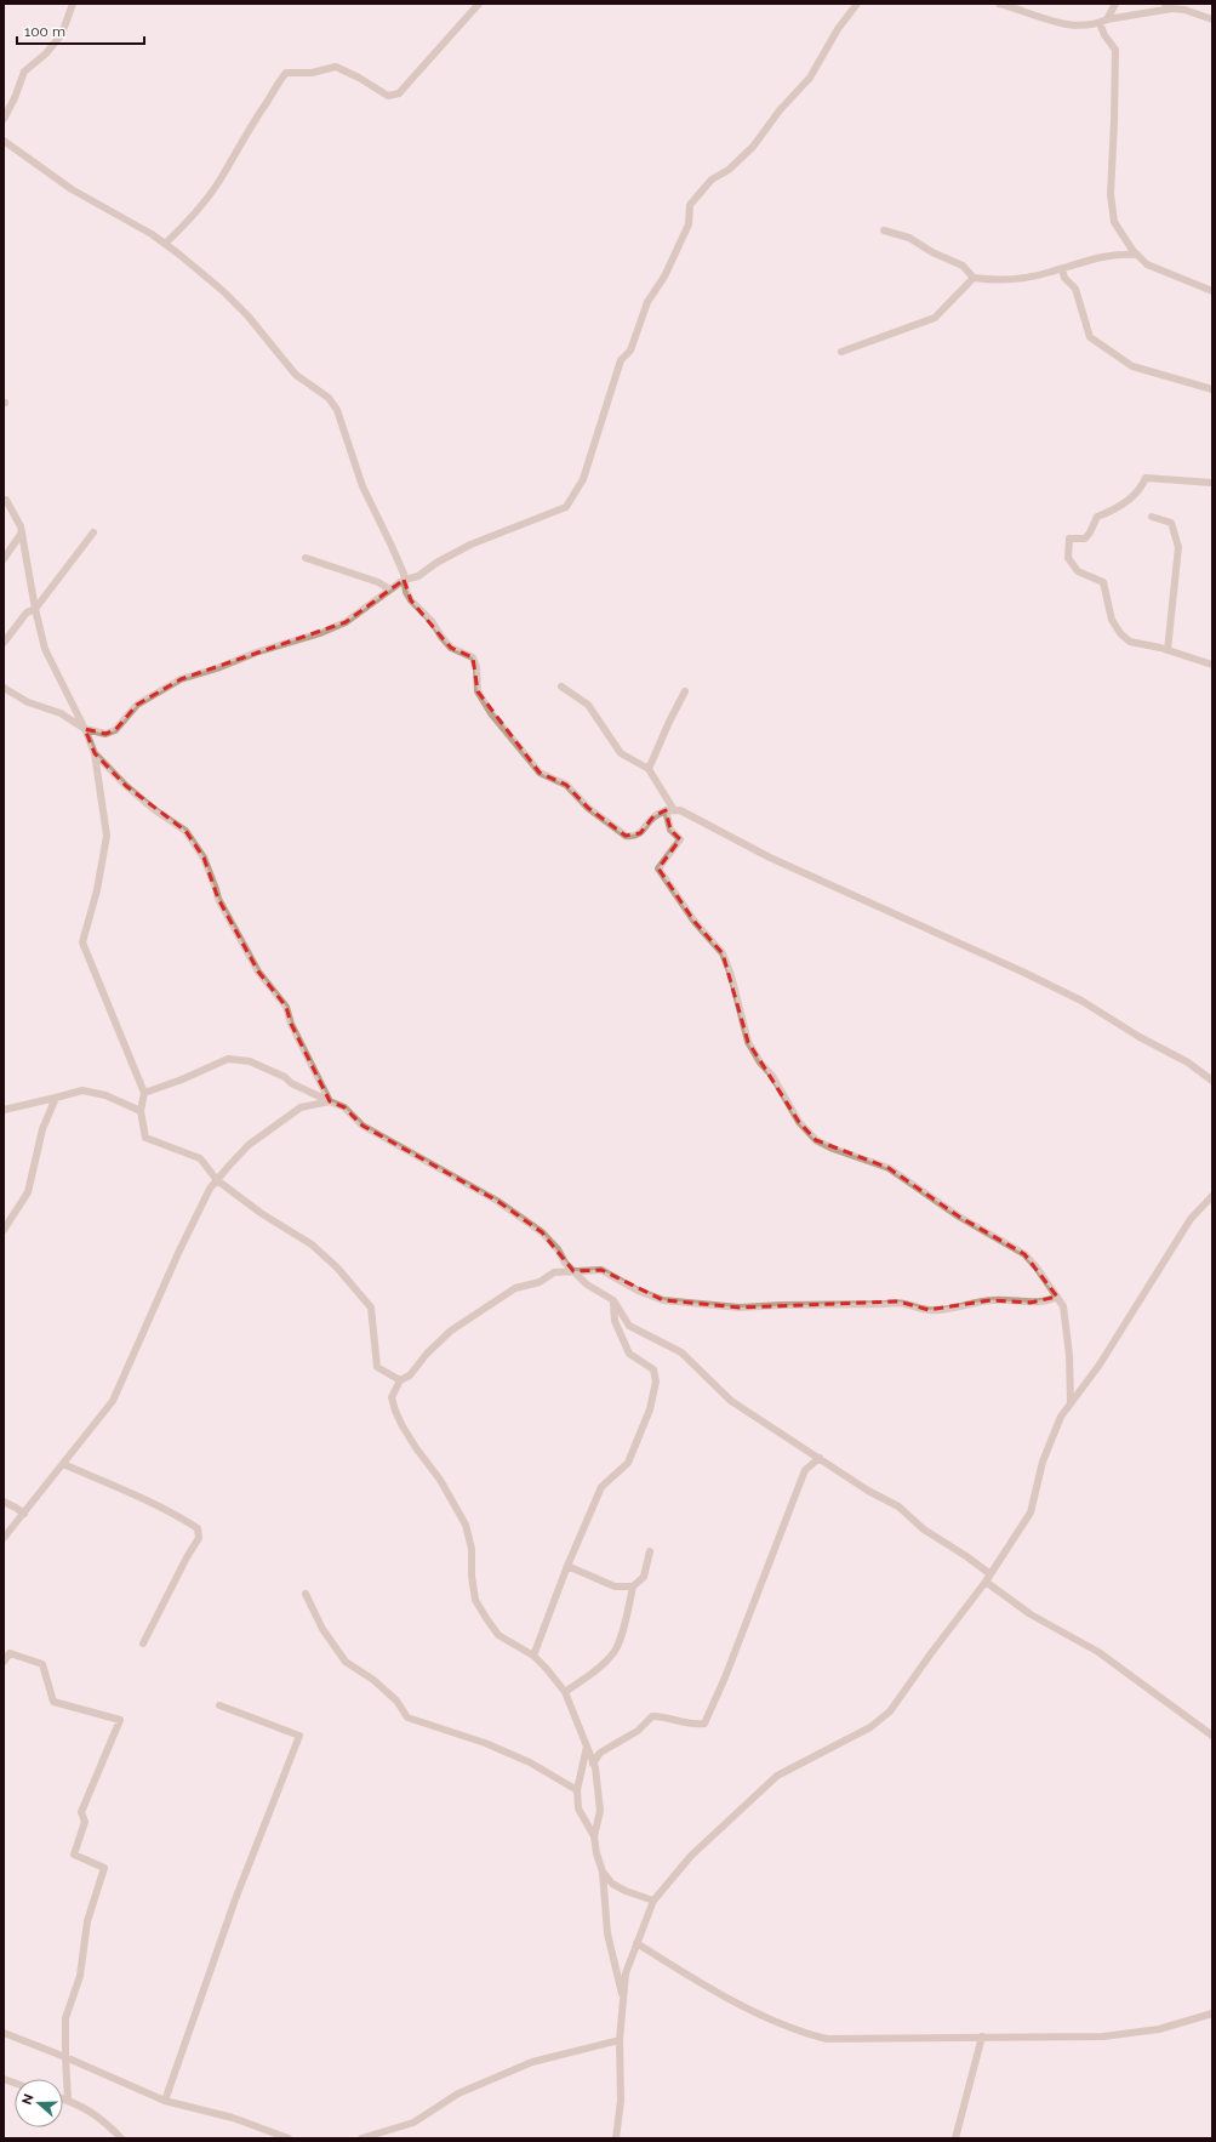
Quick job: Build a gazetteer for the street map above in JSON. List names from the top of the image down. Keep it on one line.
{"scale_bar":"100 m","north":"left"}
